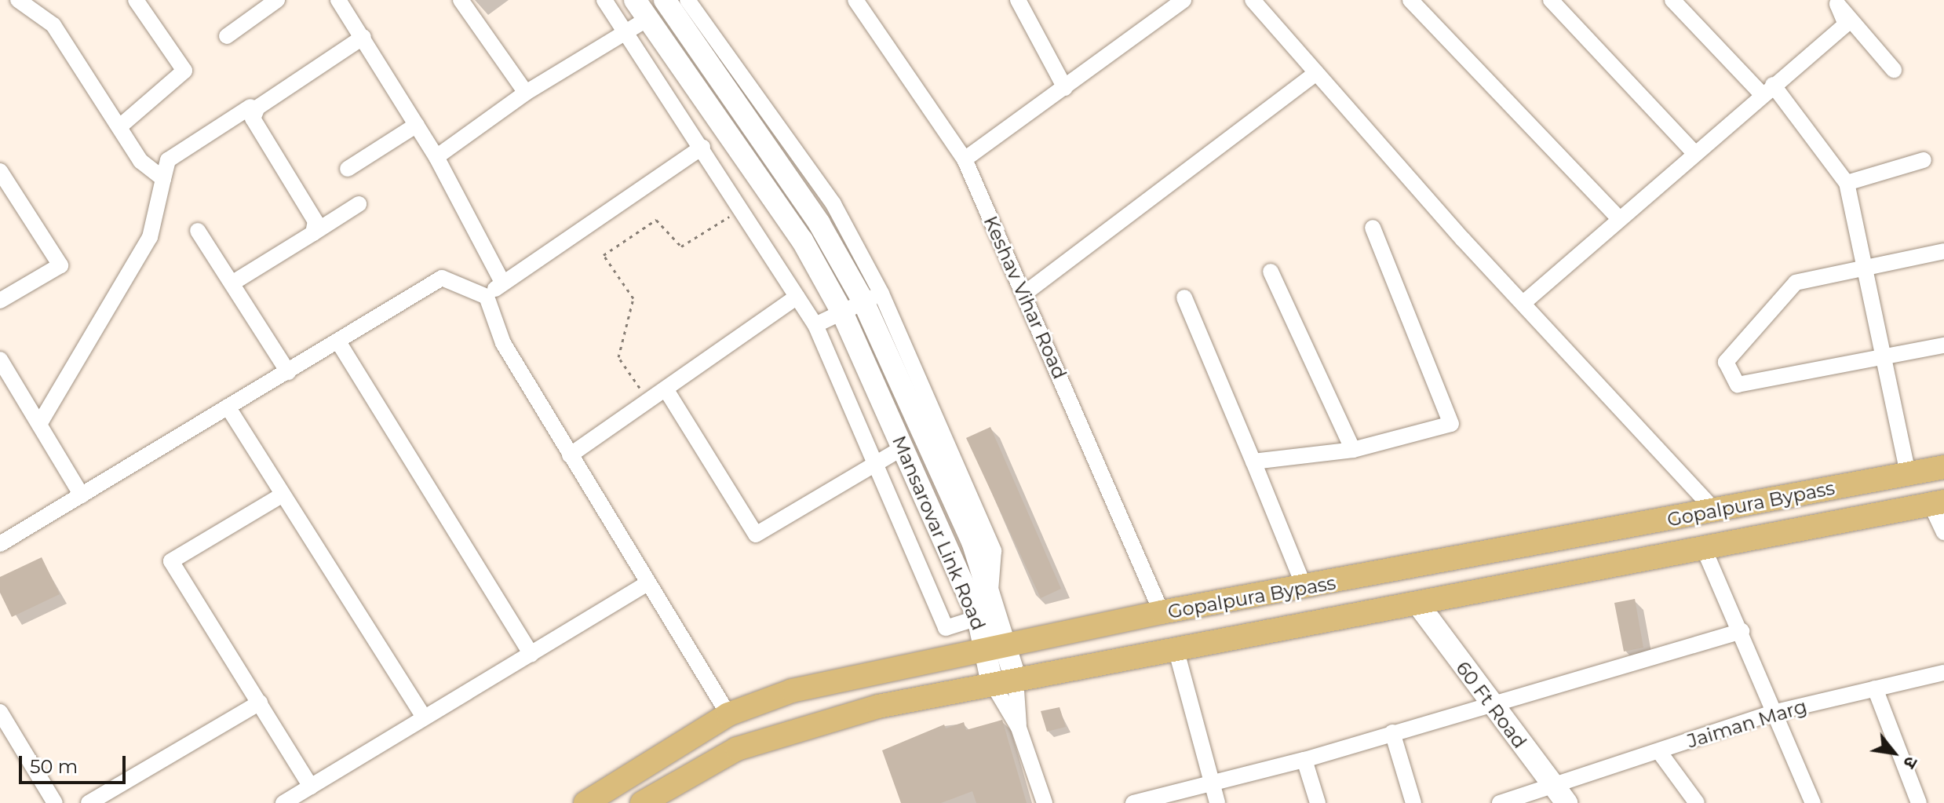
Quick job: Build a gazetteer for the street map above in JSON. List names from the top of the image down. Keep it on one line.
{"streets":{"main road":["Gopalpura Bypass"],"street":["Keshav Vihar Road","Mansarovar Link Road","60 Ft Road","Jaiman Marg"]},"crossings":[["Keshav Vihar Road","Gopalpura Bypass"],["Gopalpura Bypass","Mansarovar Link Road"],["Gopalpura Bypass","60 Ft Road"],["60 Ft Road","Jaiman Marg"]],"scale_bar":"50 m","north":"bottom right"}
